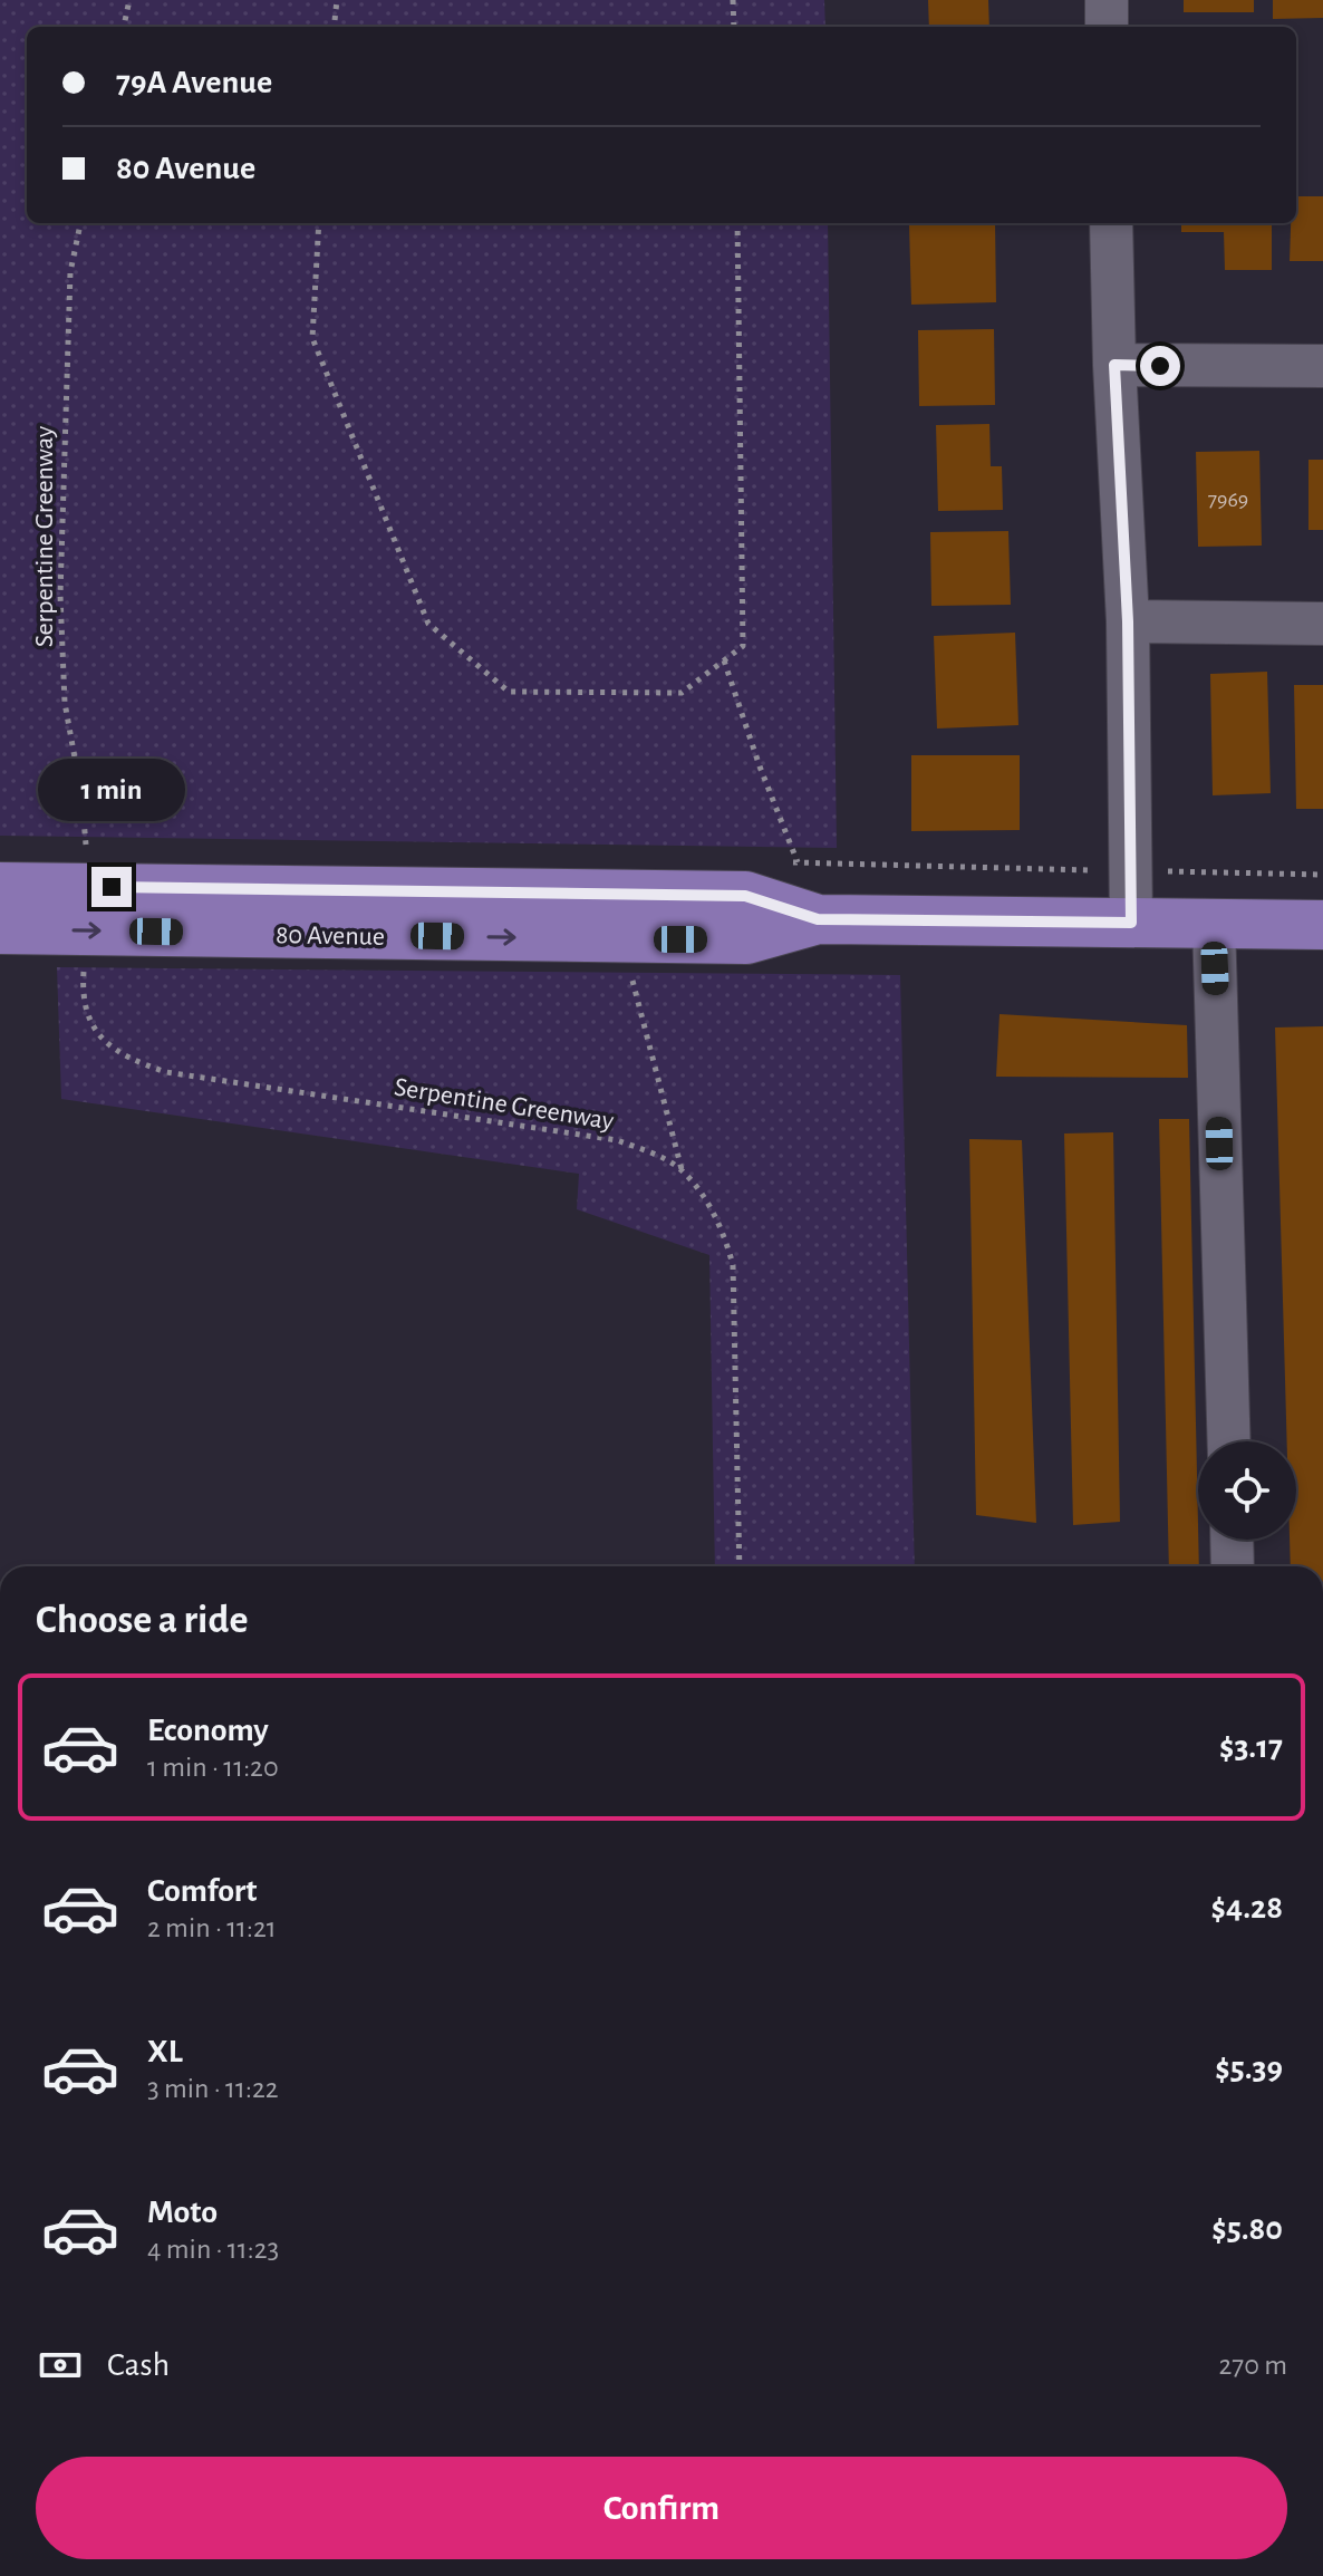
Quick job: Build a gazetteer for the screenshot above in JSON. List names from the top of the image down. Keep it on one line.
{"streets":{"main road":["80 Avenue"],"path":["Serpentine Greenway"]},"house_numbers":["7969"],"page":{"banner":["79A Avenue","80 Avenue"],"bubble":"1 min","heading":"Choose a ride","list":[{"name":"Economy","note":"1 min · 11:20","value":"$3.17"},{"name":"Comfort","note":"2 min · 11:21","value":"$4.28"},{"name":"XL","note":"3 min · 11:22","value":"$5.39"},{"name":"Moto","note":"4 min · 11:23","value":"$5.80"}],"pay":["Cash","270 m"],"buttons":"Confirm"}}
